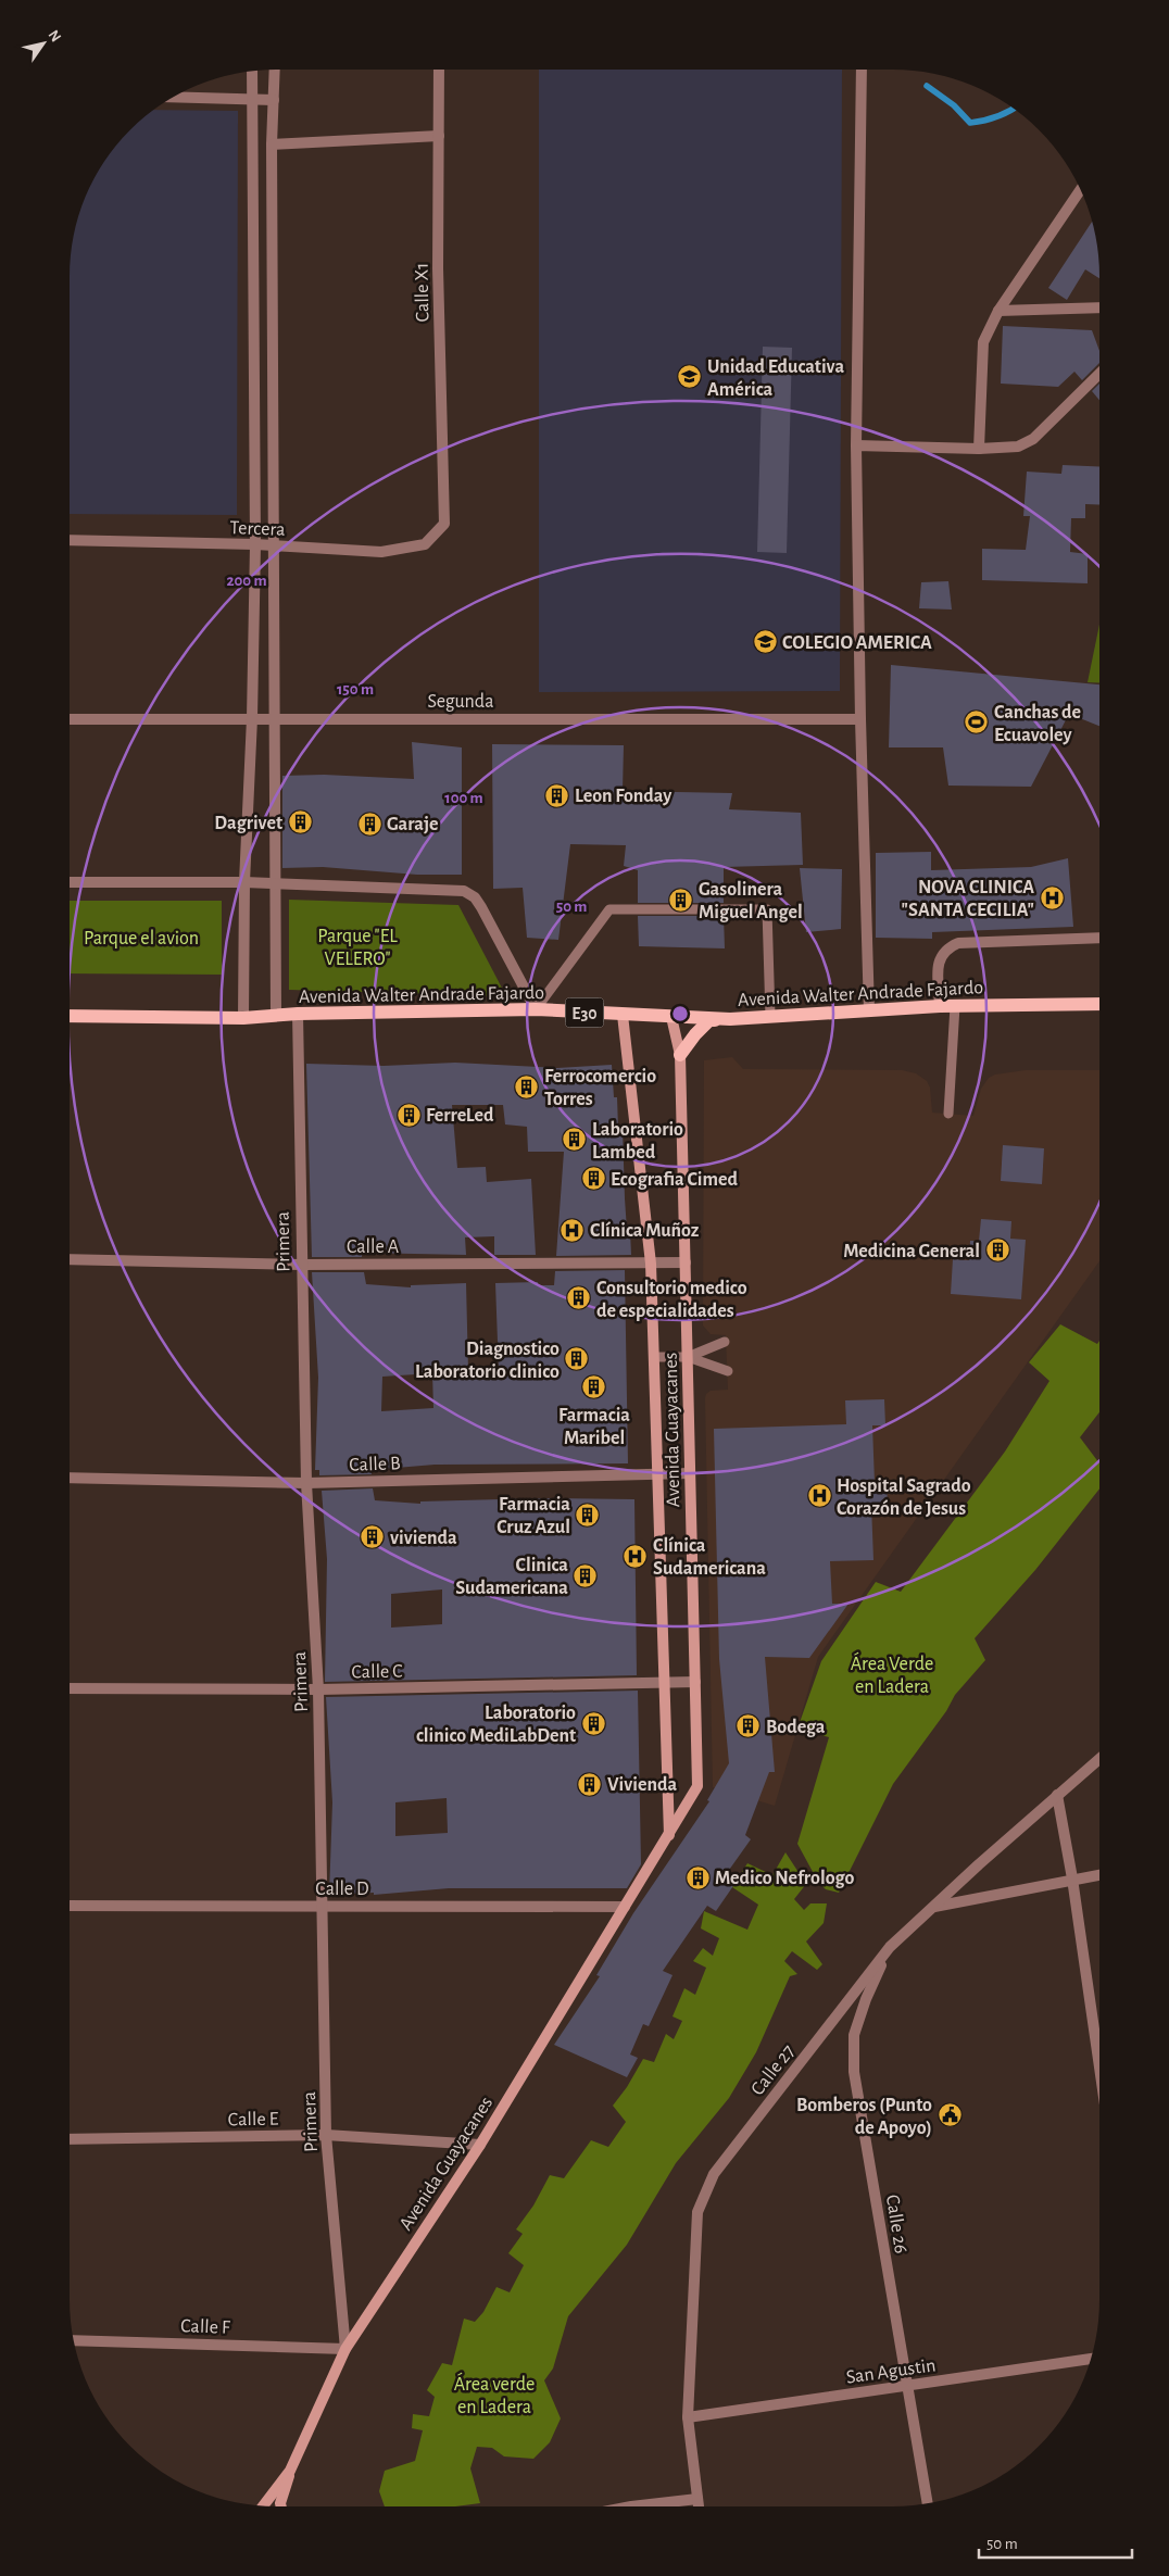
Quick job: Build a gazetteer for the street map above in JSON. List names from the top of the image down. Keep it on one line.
{"streets":{"main road":["Avenida Walter Andrade Fajardo","E30"],"street":["Calle X1","Tercera","Segunda","Primera","Calle A","Avenida Guayacanes","Calle B","Calle C","Calle D","Calle 27","Calle E","Calle 26","Calle F","San Agustin"]},"crossings":[["Calle X1","Tercera"],["Avenida Walter Andrade Fajardo","Primera"],["Avenida Walter Andrade Fajardo","Avenida Guayacanes"],["Primera","Calle A"],["Primera","Avenida Guayacanes"],["Primera","Calle B"],["Primera","Calle C"],["Primera","Calle D"],["Primera","Calle E"],["Primera","Calle F"],["Calle A","Avenida Guayacanes"],["Avenida Guayacanes","Calle B"],["Avenida Guayacanes","Calle C"],["Avenida Guayacanes","Calle D"],["Avenida Guayacanes","Calle E"],["Avenida Guayacanes","Calle F"],["Calle 27","Calle 26"],["Calle 27","San Agustin"],["Calle 26","San Agustin"]],"parks":["Parque \"EL VELERO\"","Parque el avion","Área Verde en Ladera","Área verde en Ladera"],"places":{"school or university":["Unidad Educativa América","COLEGIO AMERICA"],"sports":["Canchas de Ecuavoley"],"building":["Leon Fonday","Dagrivet","Garaje","Gasolinera Miguel Angel","Ferrocomercio Torres","FerreLed","Laboratorio Lambed","Ecografia Cimed","Medicina General","Consultorio medico de especialidades","Diagnostico Laboratorio clinico","Farmacia Maribel","Farmacia Cruz Azul","vivienda","Clinica Sudamericana","Laboratorio clinico MediLabDent","Bodega","Vivienda","Medico Nefrologo"],"hospital":["NOVA CLINICA \"SANTA CECILIA\"","Clínica Muñoz","Hospital Sagrado Corazón de Jesus","Clínica Sudamericana"],"public building":["Bomberos (Punto de Apoyo)"]},"scale_bar":"50 m","north":"top right","rings":["200 m","150 m","100 m","50 m"]}
